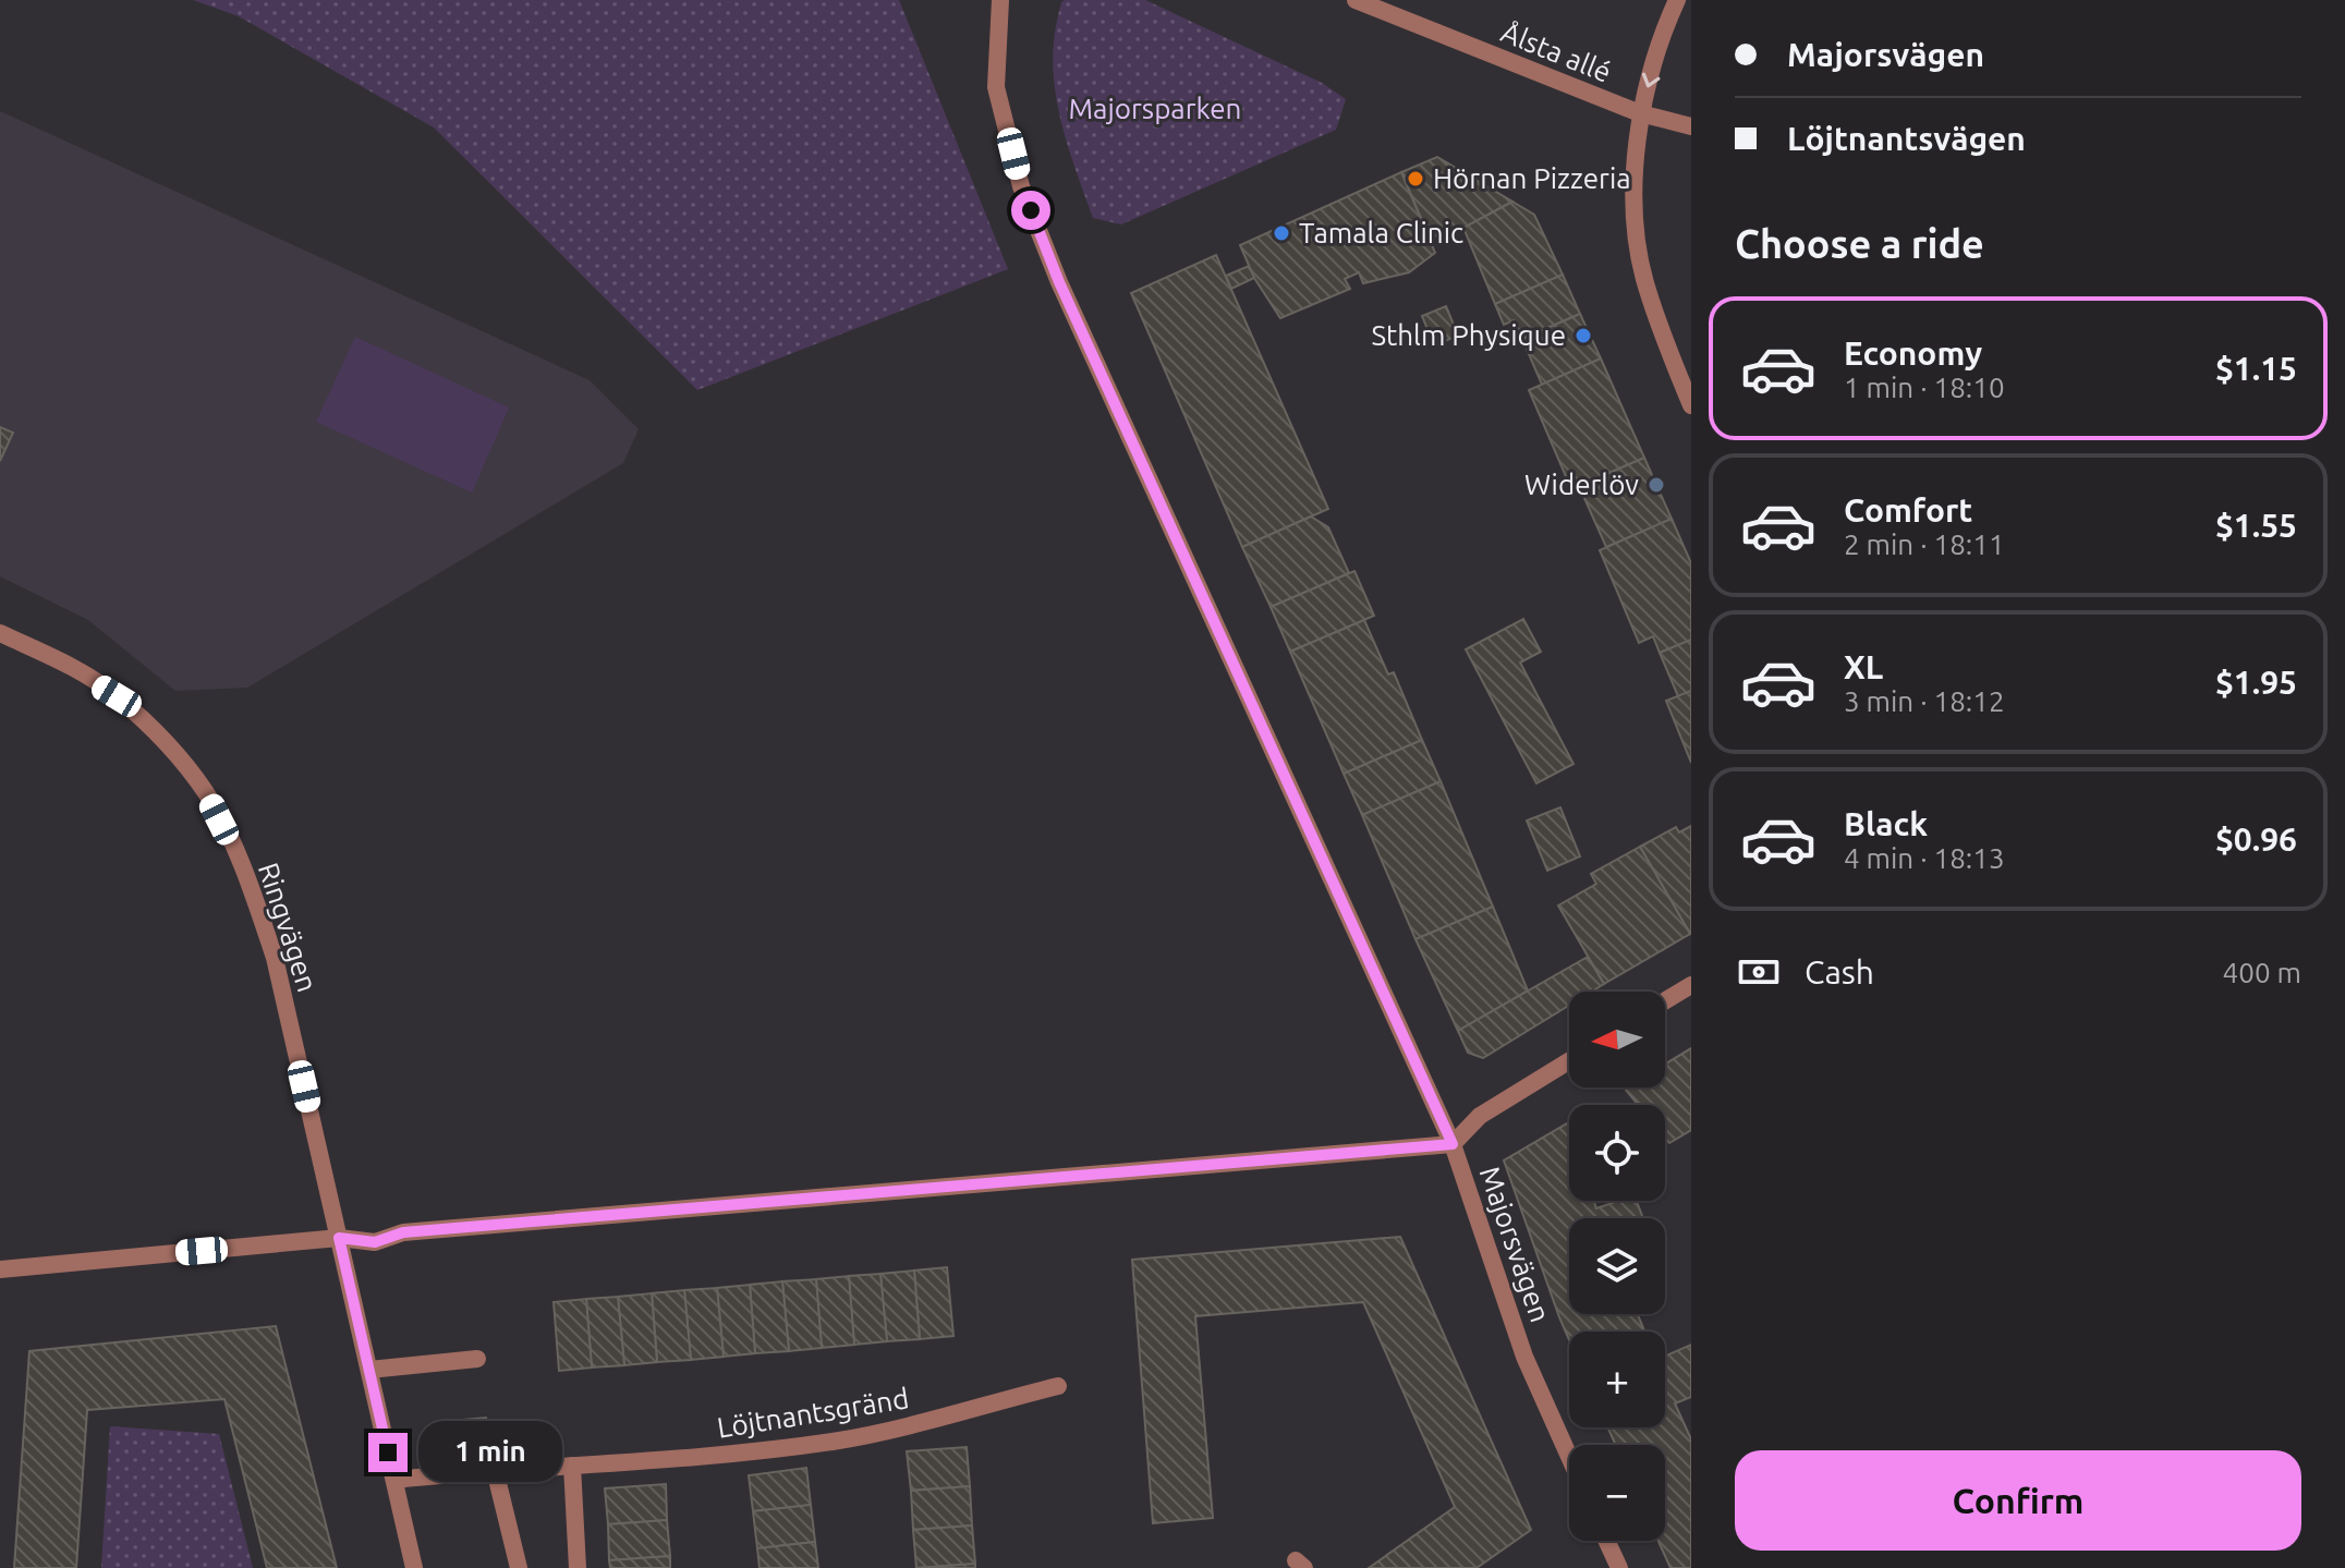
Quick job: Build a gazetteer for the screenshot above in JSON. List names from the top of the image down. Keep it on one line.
{"streets":{"street":["Ålsta allé","Ringvägen","Majorsvägen","Löjtnantsgränd"]},"crossings":[["Ringvägen","Löjtnantsgränd"]],"parks":["Majorsparken"],"places":["Hörnan Pizzeria","Tamala Clinic","Sthlm Physique","Widerlöv"],"north":"left","page":{"banner":["Majorsvägen","Löjtnantsvägen"],"heading":"Choose a ride","list":[{"name":"Economy","note":"1 min · 18:10","value":"$1.15"},{"name":"Comfort","note":"2 min · 18:11","value":"$1.55"},{"name":"XL","note":"3 min · 18:12","value":"$1.95"},{"name":"Black","note":"4 min · 18:13","value":"$0.96"}],"pay":["Cash","400 m"],"map_buttons":["+","−"],"bubble":"1 min","buttons":"Confirm"}}
